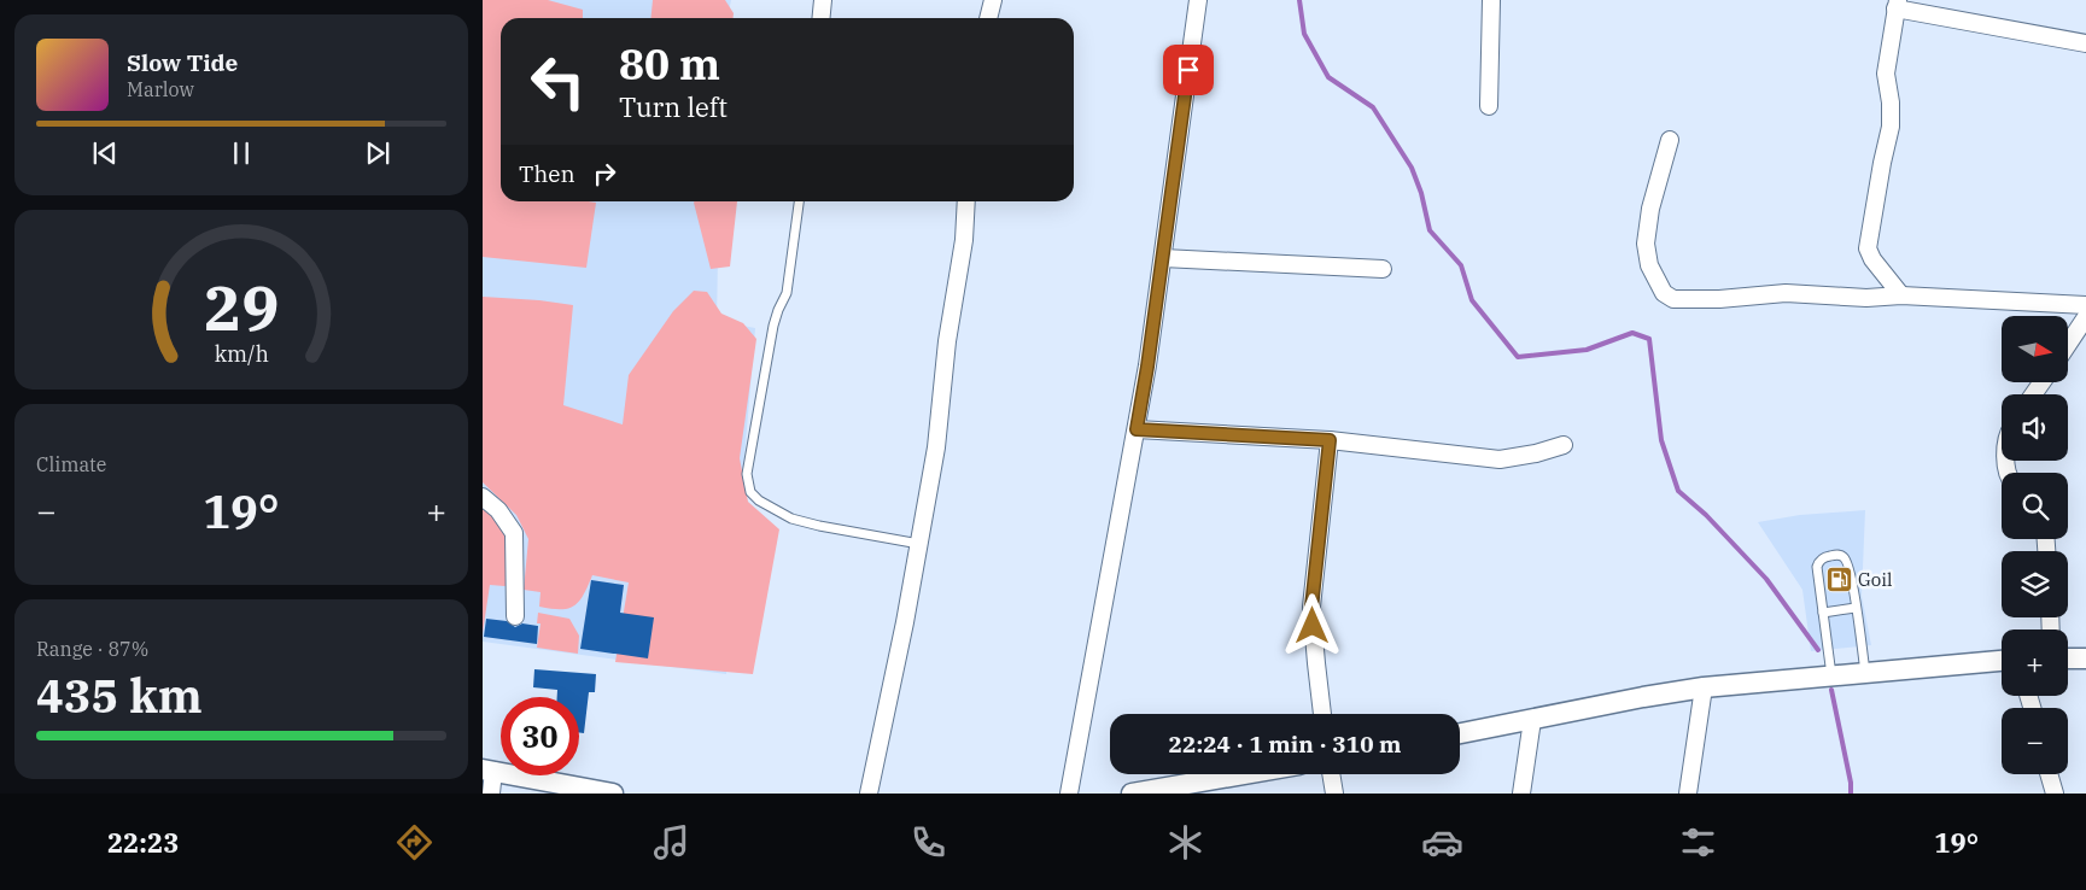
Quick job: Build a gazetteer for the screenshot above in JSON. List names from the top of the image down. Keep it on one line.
{"places":{"fuel station":["Goil"]},"north":"right","page":{"turn":["80 m","Turn left"],"song":["Slow Tide","Marlow"],"then":"Then","map_buttons":["+","−"],"tile":["Climate",["Range · 87%","435 km"]],"heat":["−","19°","+"],"limit":"30","trip":"22:24 · 1 min · 310 m","tabs":["22:23","19°"],"gauge":["29","km/h"]}}
